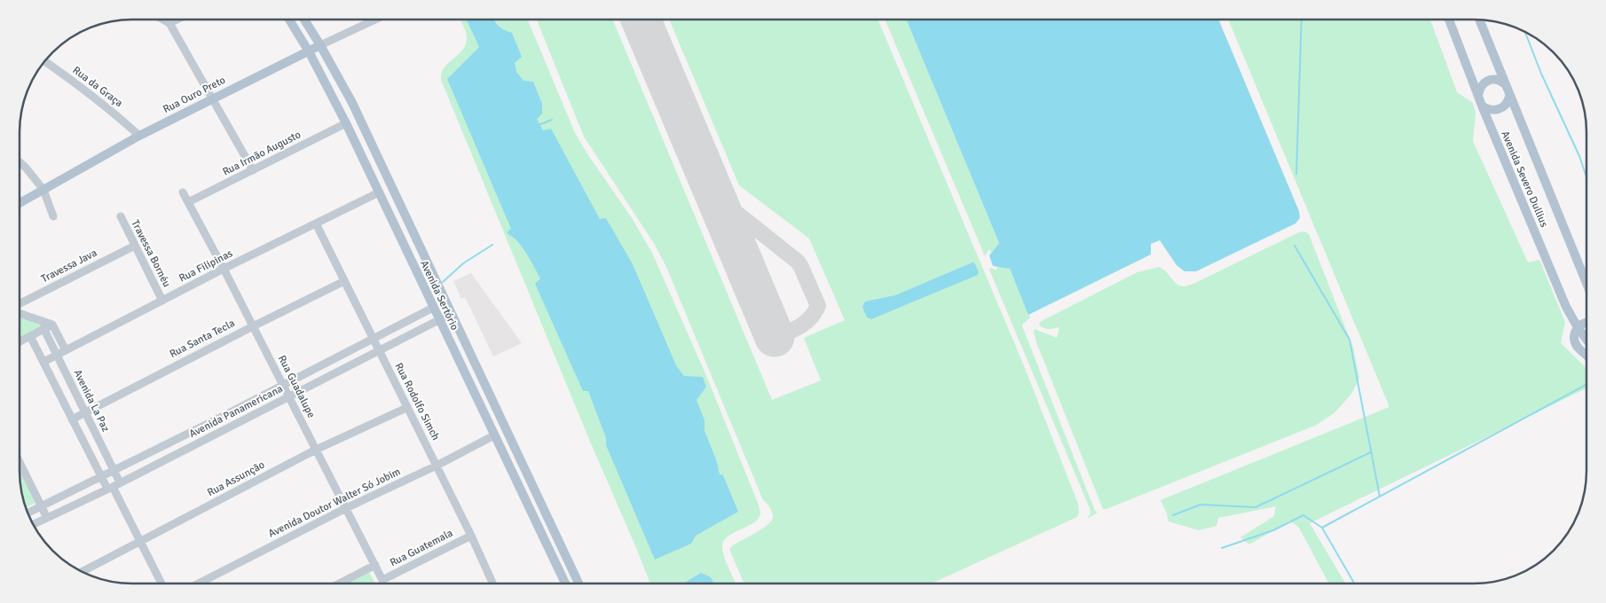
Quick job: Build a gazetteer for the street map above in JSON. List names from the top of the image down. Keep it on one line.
{"streets":{"main road":["Rua Ouro Preto","Avenida Severo Dullius","Avenida Sertório"],"street":["Rua da Graça","Rua Irmão Augusto","Travessa Bornéu","Travessa Java","Rua Filipinas","Rua Santa Tecla","Rua Guadalupe","Avenida La Paz","Rua Rodolfo Simch","Avenida Panamericana","Rua Assunção","Avenida Doutor Walter Só Jobim","Rua Guatemala"]},"crossings":[["Rua da Graça","Rua Ouro Preto"],["Rua Ouro Preto","Avenida Sertório"],["Rua Irmão Augusto","Avenida Sertório"],["Rua Irmão Augusto","Rua Guadalupe"],["Travessa Bornéu","Travessa Java"],["Travessa Bornéu","Rua Filipinas"],["Rua Filipinas","Avenida Sertório"],["Rua Filipinas","Rua Guadalupe"],["Rua Filipinas","Avenida La Paz"],["Rua Filipinas","Rua Rodolfo Simch"],["Avenida Sertório","Avenida Panamericana"],["Avenida Sertório","Avenida Doutor Walter Só Jobim"],["Rua Santa Tecla","Rua Guadalupe"],["Rua Santa Tecla","Avenida La Paz"],["Rua Santa Tecla","Rua Rodolfo Simch"],["Rua Guadalupe","Avenida Panamericana"],["Rua Guadalupe","Rua Assunção"],["Rua Guadalupe","Avenida Doutor Walter Só Jobim"],["Rua Guadalupe","Rua Guatemala"],["Avenida La Paz","Avenida Panamericana"],["Avenida La Paz","Rua Assunção"],["Rua Rodolfo Simch","Avenida Panamericana"],["Rua Rodolfo Simch","Rua Assunção"],["Rua Rodolfo Simch","Avenida Doutor Walter Só Jobim"],["Rua Rodolfo Simch","Rua Guatemala"]]}
